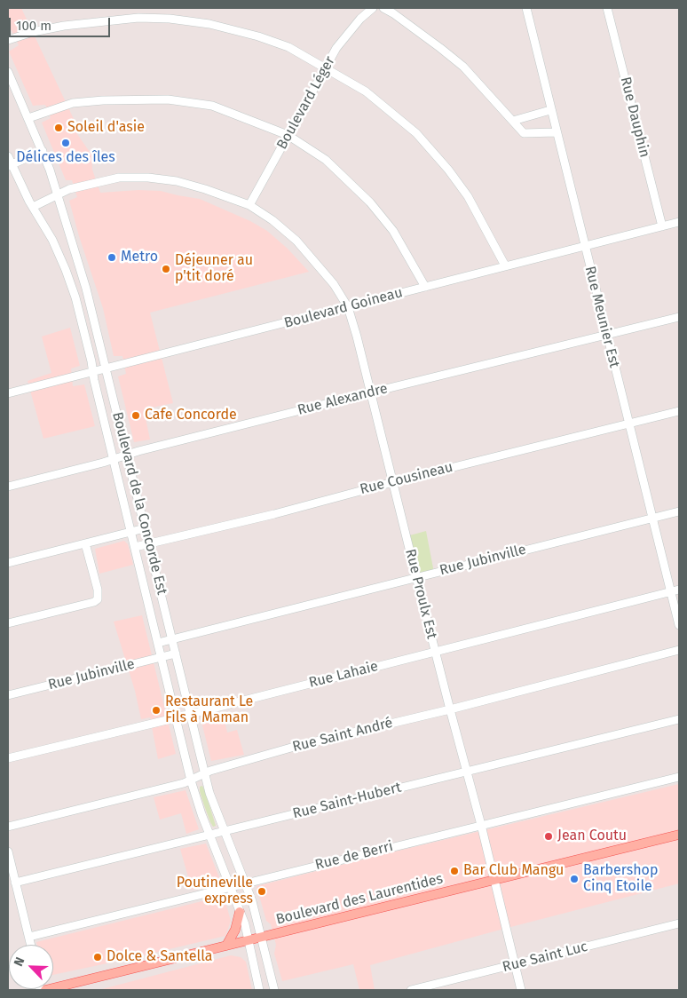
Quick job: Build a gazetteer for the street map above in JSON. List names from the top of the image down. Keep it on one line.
{"streets":{"main road":["Boulevard des Laurentides"],"street":["Boulevard Léger","Rue Dauphin","Boulevard Goineau","Rue Meunier Est","Rue Alexandre","Rue Cousineau","Boulevard de la Concorde Est","Rue Jubinville","Rue Proulx Est","Rue Lahaie","Rue Saint André","Rue Saint-Hubert","Rue de Berri","Rue Saint Luc"]},"crossings":[["Boulevard Léger","Rue Proulx Est"],["Rue Dauphin","Boulevard Goineau"],["Boulevard Goineau","Rue Meunier Est"],["Boulevard Goineau","Boulevard de la Concorde Est"],["Boulevard Goineau","Rue Proulx Est"],["Rue Meunier Est","Rue Alexandre"],["Rue Meunier Est","Rue Cousineau"],["Rue Meunier Est","Rue Jubinville"],["Rue Meunier Est","Rue Lahaie"],["Rue Alexandre","Boulevard de la Concorde Est"],["Rue Alexandre","Rue Proulx Est"],["Rue Cousineau","Boulevard de la Concorde Est"],["Rue Cousineau","Rue Proulx Est"],["Boulevard de la Concorde Est","Rue Jubinville"],["Boulevard de la Concorde Est","Rue Proulx Est"],["Boulevard de la Concorde Est","Rue Lahaie"],["Boulevard de la Concorde Est","Rue Saint André"],["Boulevard de la Concorde Est","Rue Saint-Hubert"],["Boulevard de la Concorde Est","Rue de Berri"],["Boulevard de la Concorde Est","Boulevard des Laurentides"],["Rue Jubinville","Rue Proulx Est"],["Rue Proulx Est","Rue Lahaie"],["Rue Proulx Est","Rue Saint André"],["Rue Proulx Est","Rue Saint-Hubert"],["Rue Proulx Est","Rue de Berri"],["Rue Proulx Est","Boulevard des Laurentides"],["Rue Proulx Est","Rue Saint Luc"]],"places":["Soleil d'asie","Délices des îles","Metro","Déjeuner au p'tit doré","Cafe Concorde","Restaurant Le Fils à Maman","Jean Coutu","Bar Club Mangu","Barbershop Cinq Etoile","Poutineville express","Dolce & Santella"],"scale_bar":"100 m","north":"top left"}
